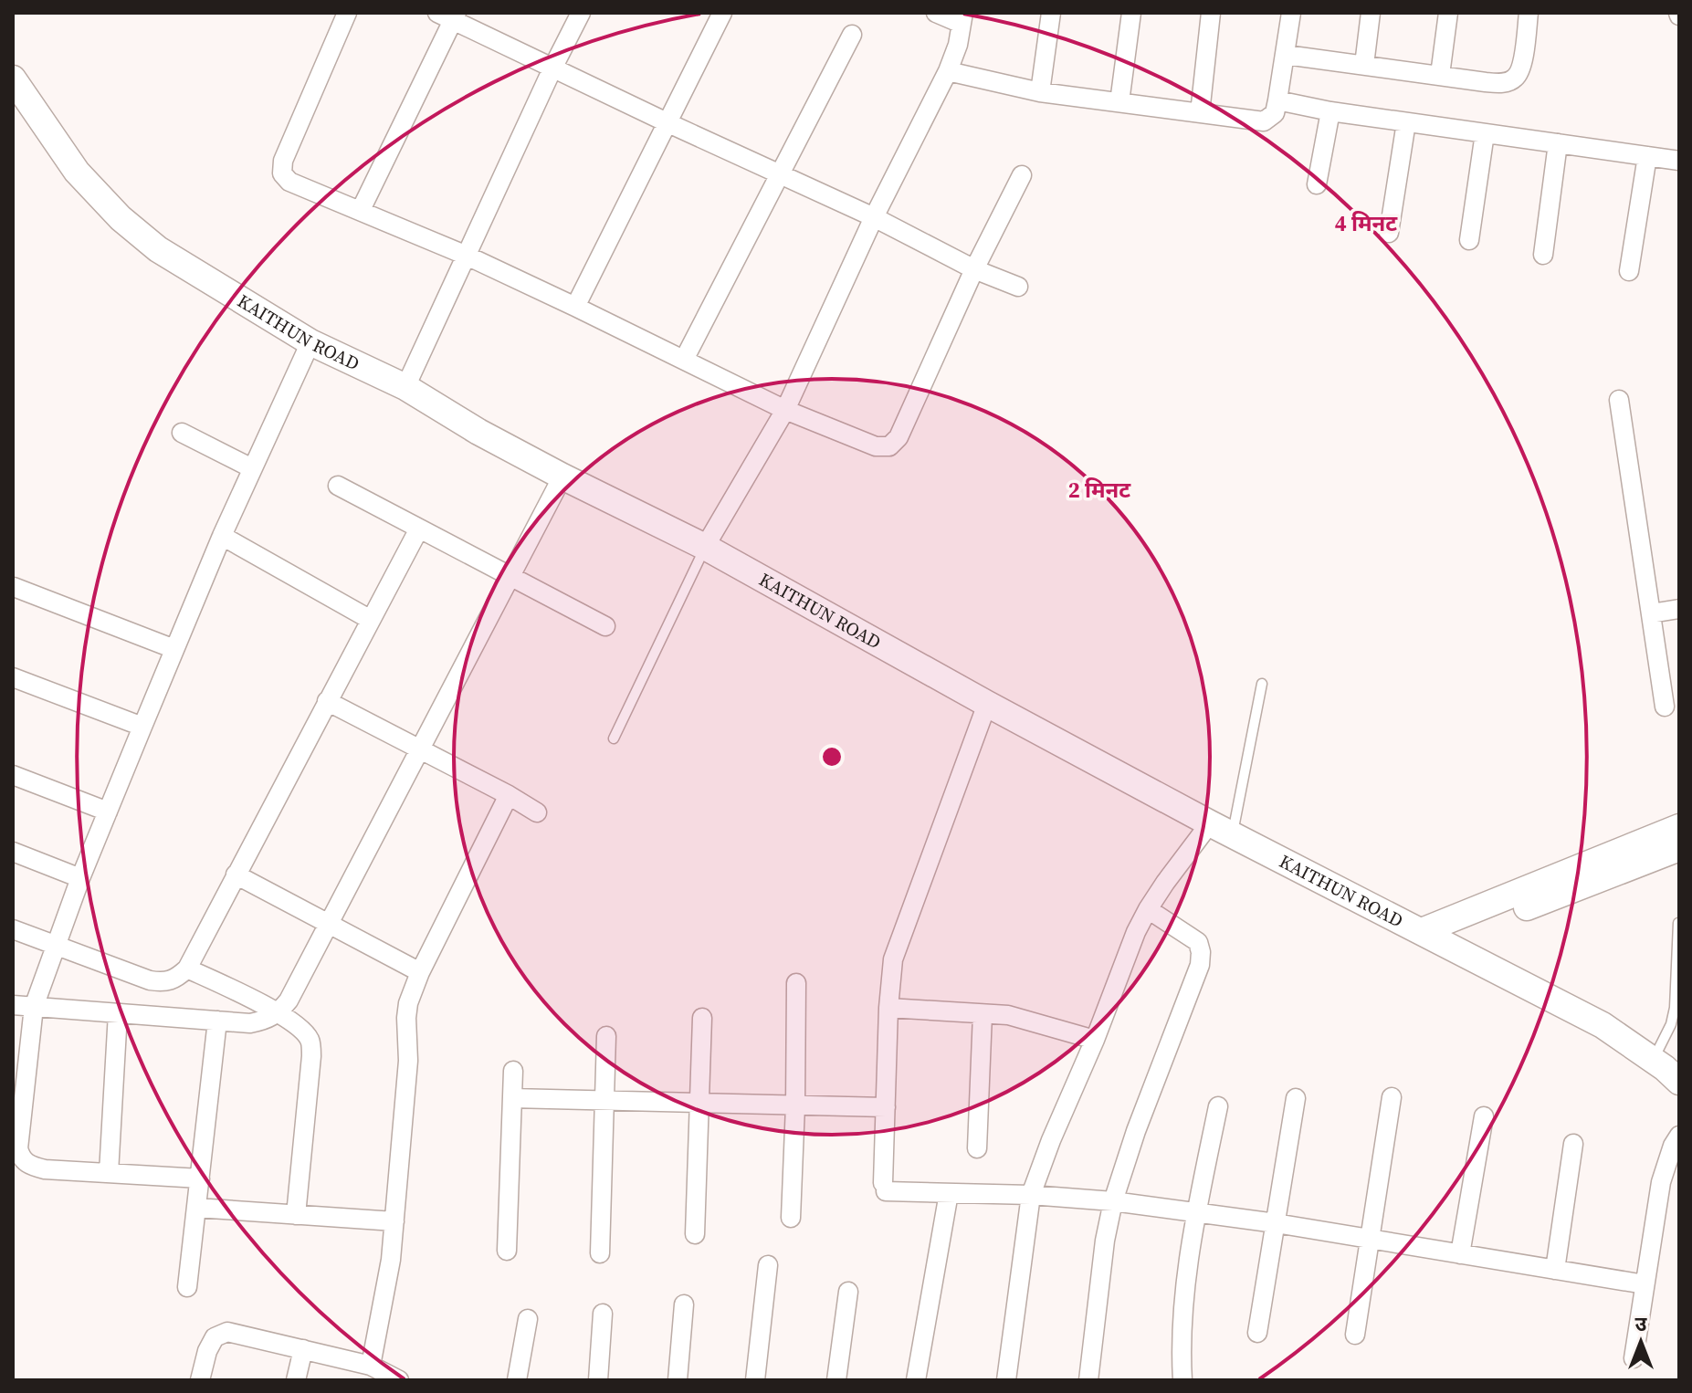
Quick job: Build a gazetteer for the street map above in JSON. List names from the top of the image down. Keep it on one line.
{"streets":{"street":["KAITHUN ROAD"]},"north":"top","rings":["4 मिनट","2 मिनट"]}
